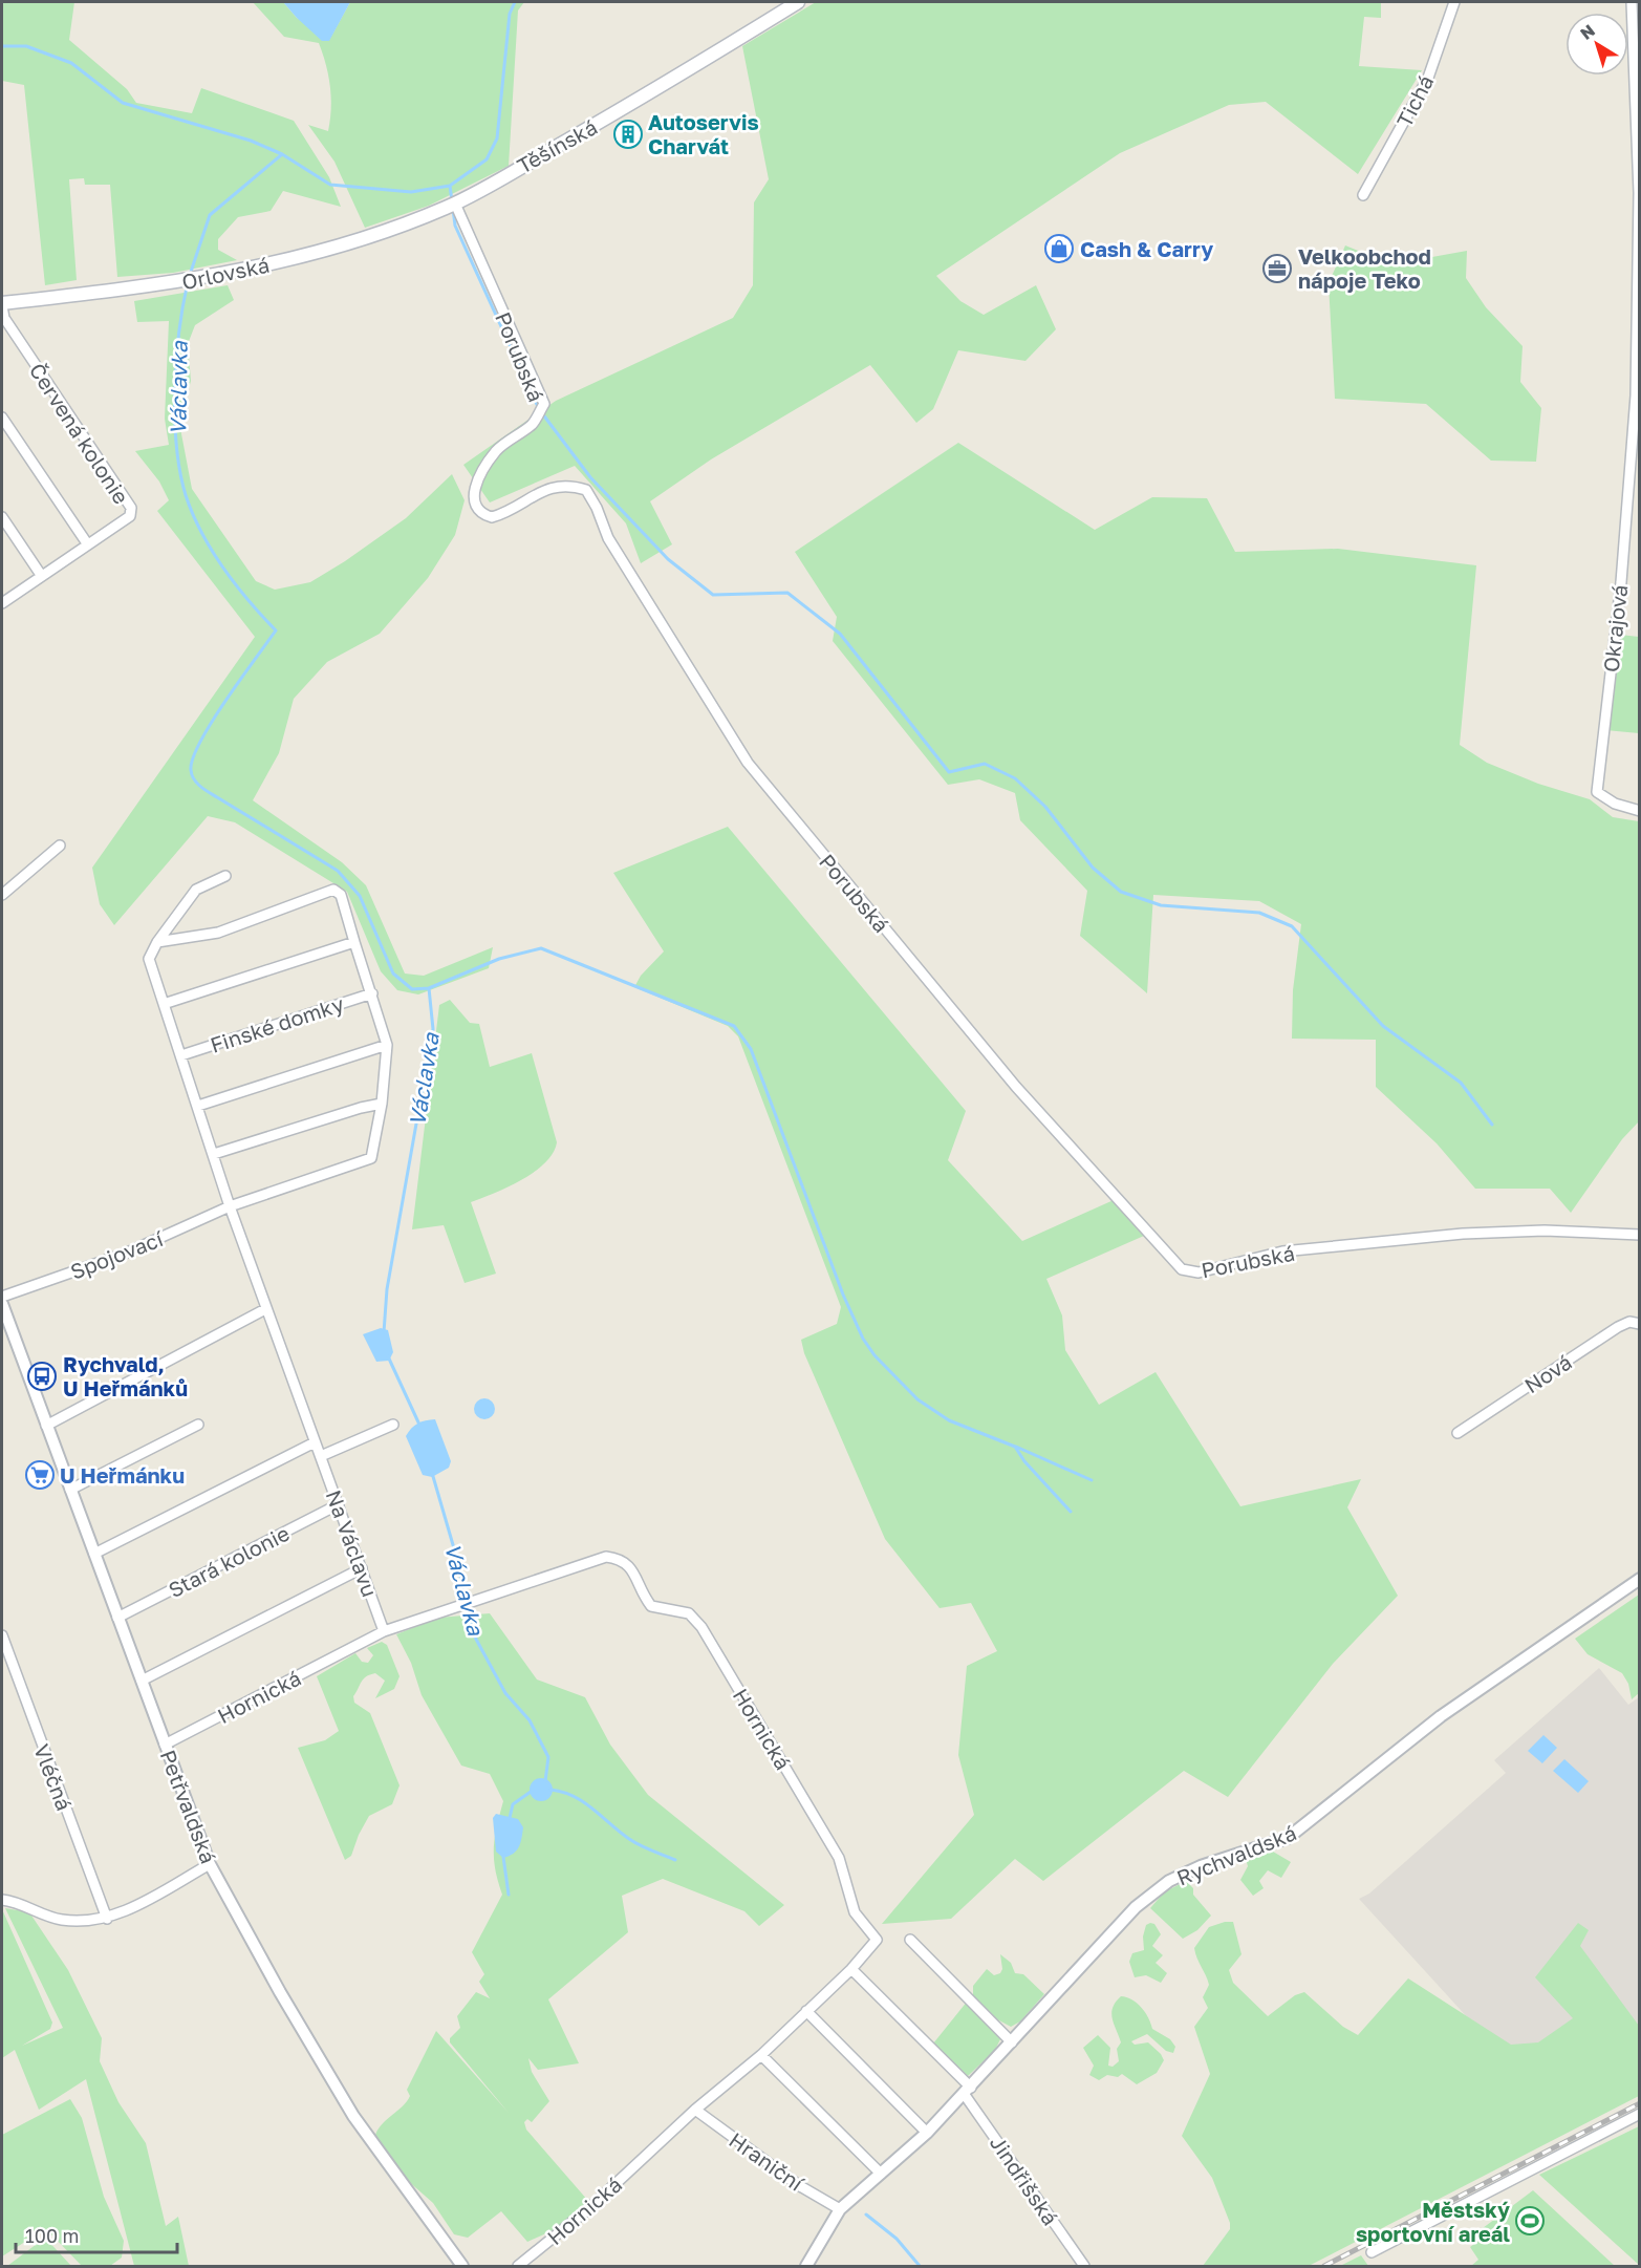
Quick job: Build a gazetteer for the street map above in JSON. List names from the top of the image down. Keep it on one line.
{"streets":{"main road":["Těšínská","Orlovská"],"street":["Tichá","Porubská","Červená kolonie","Okrajová","Finské domky","Spojovací","Nová","Na Václavu","Stará kolonie","Hornická","Vléčná","Petřvaldská","Rychvaldská","Hraniční","Jindřišská"]},"crossings":[["Těšínská","Orlovská"],["Těšínská","Porubská"],["Orlovská","Červená kolonie"],["Finské domky","Spojovací"],["Na Václavu","Stará kolonie"],["Na Václavu","Hornická"],["Stará kolonie","Petřvaldská"],["Hornická","Petřvaldská"],["Hornická","Hraniční"],["Hornická","Jindřišská"],["Rychvaldská","Hraniční"],["Rychvaldská","Jindřišská"]],"water":["Václavka"],"places":{"building":["Autoservis Charvát"],"shop":["Cash & Carry"],"office":["Velkoobchod nápoje Teko"],"bus stop":["Rychvald, U Heřmánků"],"supermarket":["U Heřmánku"],"sports":["Městský sportovní areál"]},"scale_bar":"100 m","north":"top left"}
